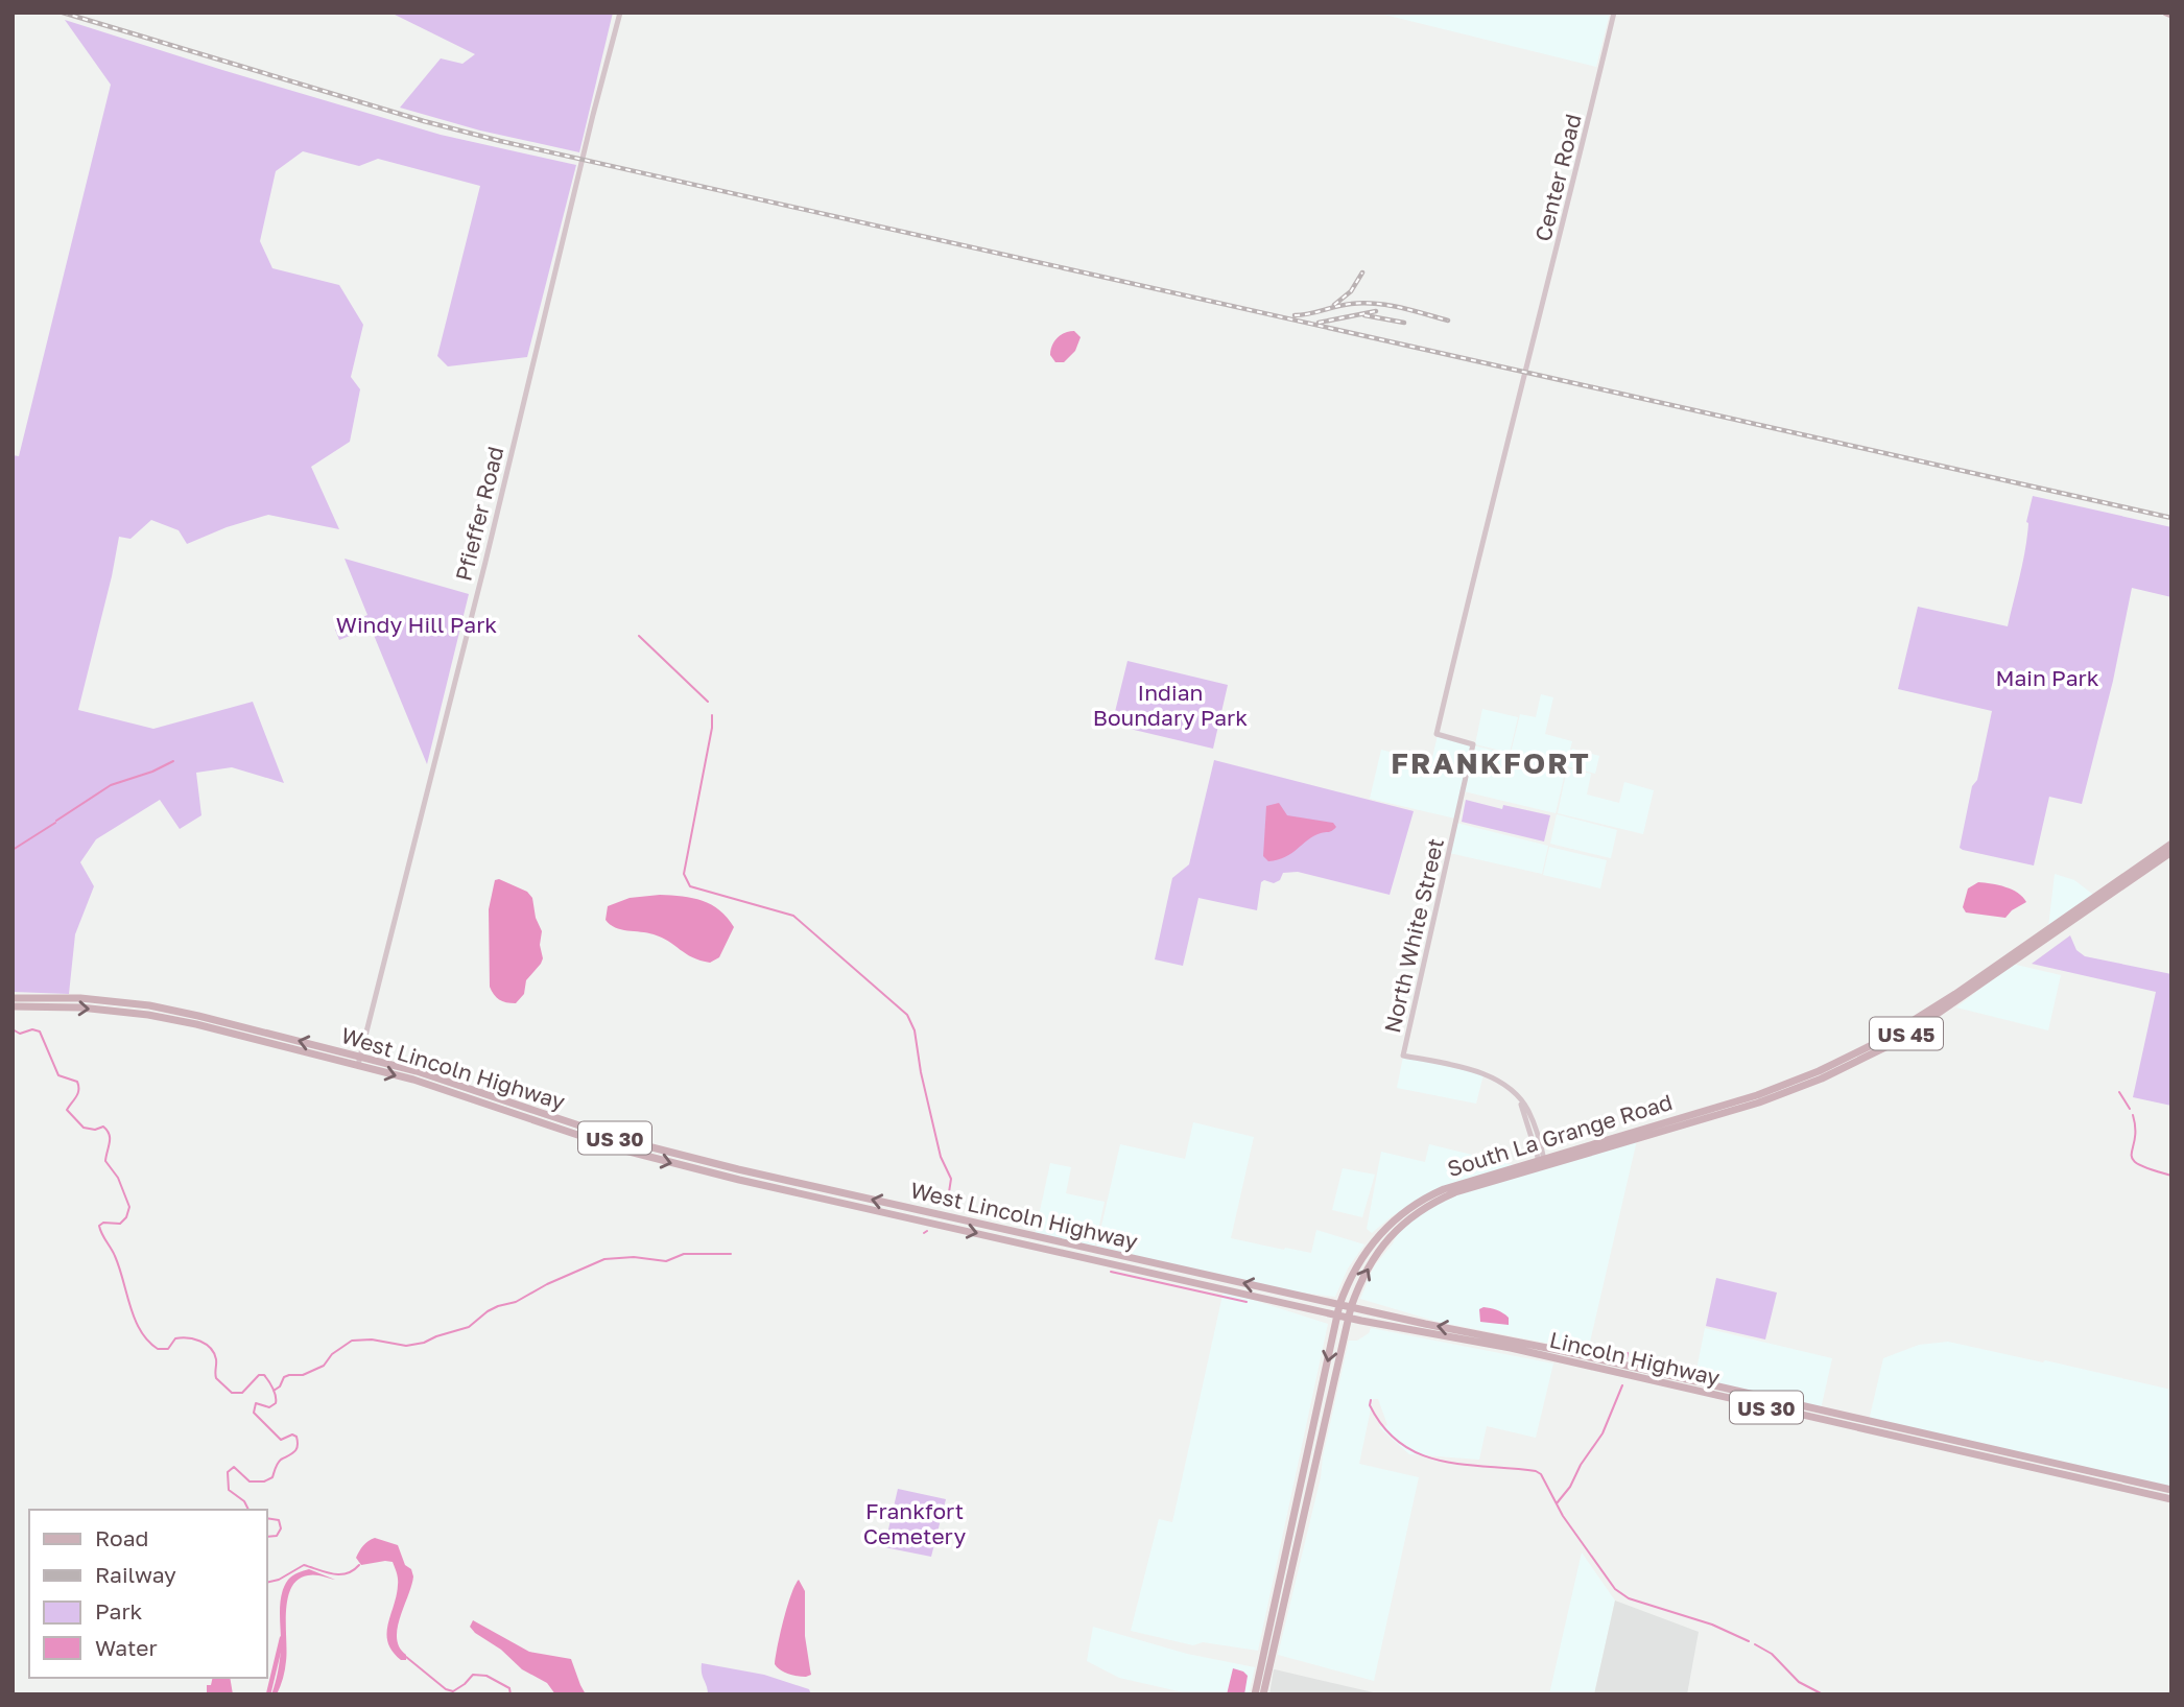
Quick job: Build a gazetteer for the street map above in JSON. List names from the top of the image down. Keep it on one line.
{"streets":{"main road":["US 45","West Lincoln Highway","South La Grange Road","US 30","Lincoln Highway"],"street":["Center Road","Pfieffer Road","North White Street"]},"crossings":[["Center Road","North White Street"],["Pfieffer Road","West Lincoln Highway"],["North White Street","South La Grange Road"],["West Lincoln Highway","Lincoln Highway"],["South La Grange Road","Lincoln Highway"]],"districts":["FRANKFORT"],"parks":["Windy Hill Park","Main Park","Indian Boundary Park","Frankfort Cemetery"],"legend":["Road","Railway","Park","Water"]}
